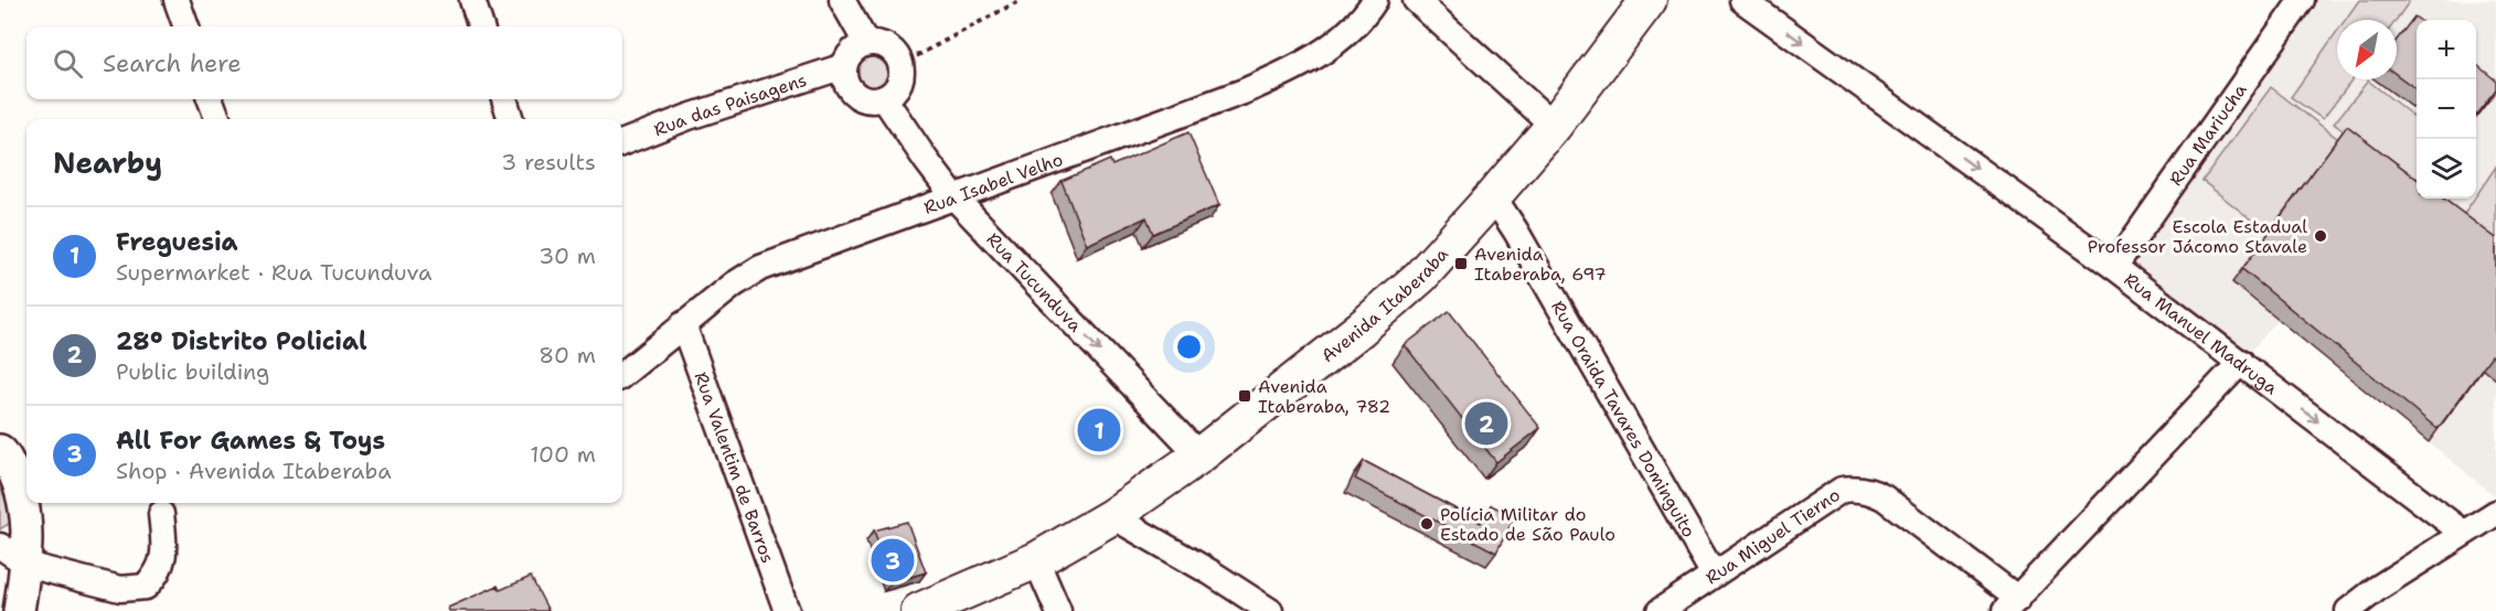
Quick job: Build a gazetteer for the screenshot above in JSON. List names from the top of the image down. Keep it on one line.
{"streets":{"main road":["Avenida Itaberaba"],"street":["Rua das Paisagens","Rua Mariucha","Rua Isabel Velho","Rua Tucunduva","Rua Manuel Madruga","Rua Oraida Tavares Dominguito","Rua Valentim de Barros","Rua Miguel Tierno"]},"crossings":[["Rua das Paisagens","Rua Tucunduva"],["Rua Mariucha","Rua Manuel Madruga"],["Rua Isabel Velho","Rua Tucunduva"],["Rua Isabel Velho","Rua Valentim de Barros"],["Rua Tucunduva","Avenida Itaberaba"],["Avenida Itaberaba","Rua Oraida Tavares Dominguito"],["Rua Oraida Tavares Dominguito","Rua Miguel Tierno"]],"one_way":["Rua Tucunduva","Rua Manuel Madruga"],"places":{"other":["Escola Estadual Professor Jácomo Stavale","Polícia Militar do Estado de São Paulo"],"transit":["Avenida Itaberaba, 697","Avenida Itaberaba, 782"]},"north":"bottom left","page":{"map_buttons":["+","−"],"search":"Search here","heading":["Nearby","3 results"],"list":[{"mark":"1","name":"Freguesia","note":"Supermarket · Rua Tucunduva","value":"30 m"},{"mark":"2","name":"28º Distrito Policial","note":"Public building","value":"80 m"},{"mark":"3","name":"All For Games & Toys","note":"Shop · Avenida Itaberaba","value":"100 m"}],"pins":["2","1","3"]}}
